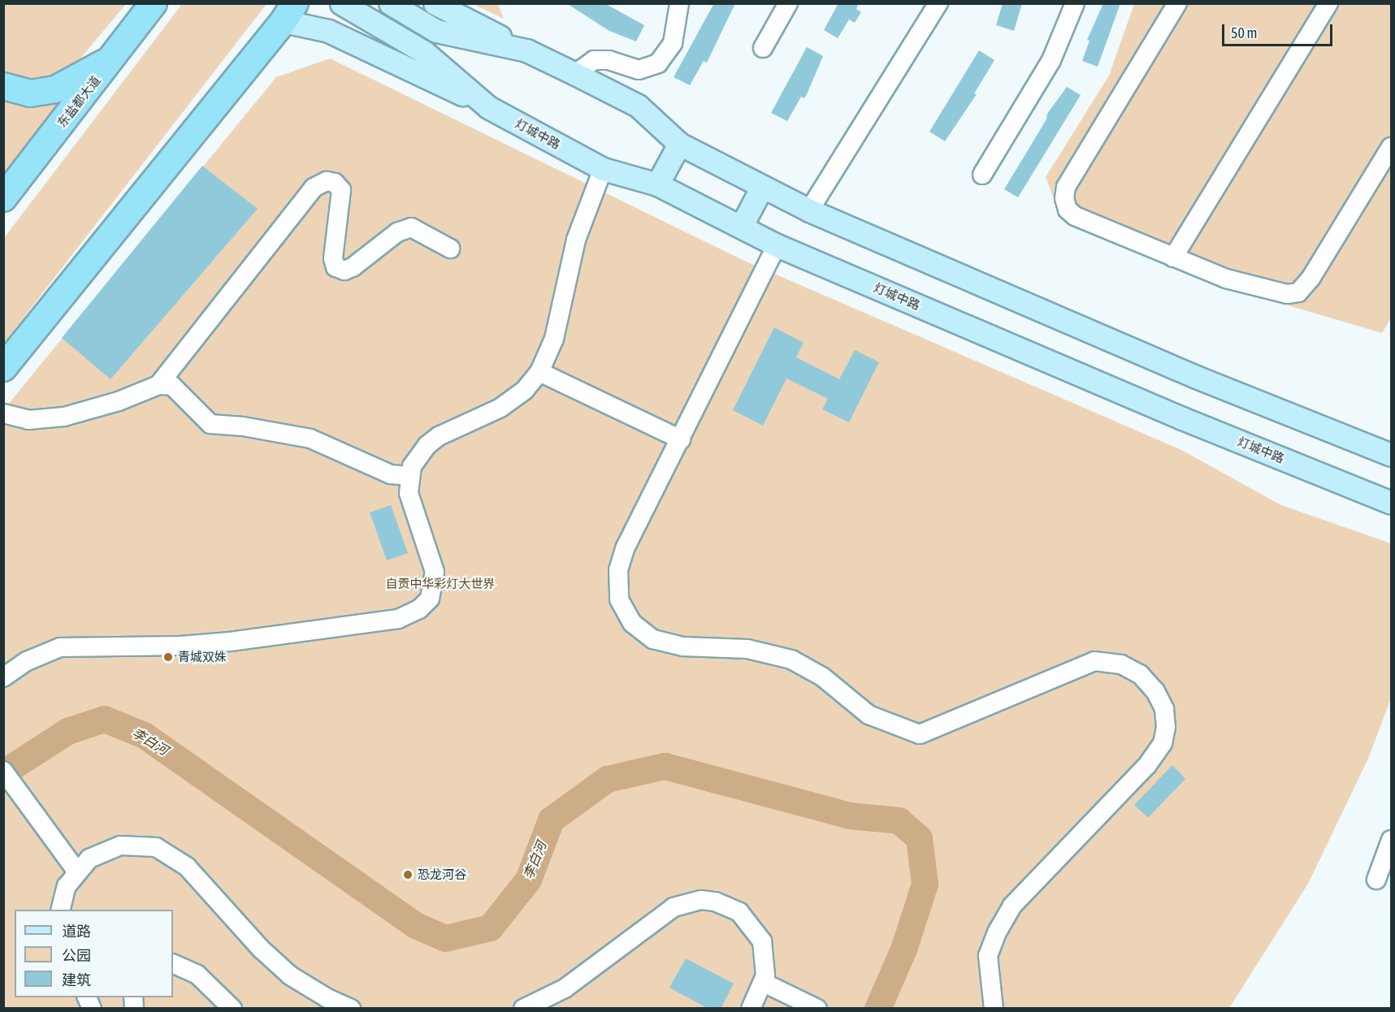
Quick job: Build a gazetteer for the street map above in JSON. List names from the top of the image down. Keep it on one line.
{"streets":{"highway":["东盐都大道"],"main road":["灯城中路"]},"water":["李白河"],"parks":["自贡中华彩灯大世界"],"places":["青城双姝","恐龙河谷"],"legend":["道路","公园","建筑"],"scale_bar":"50 m"}
